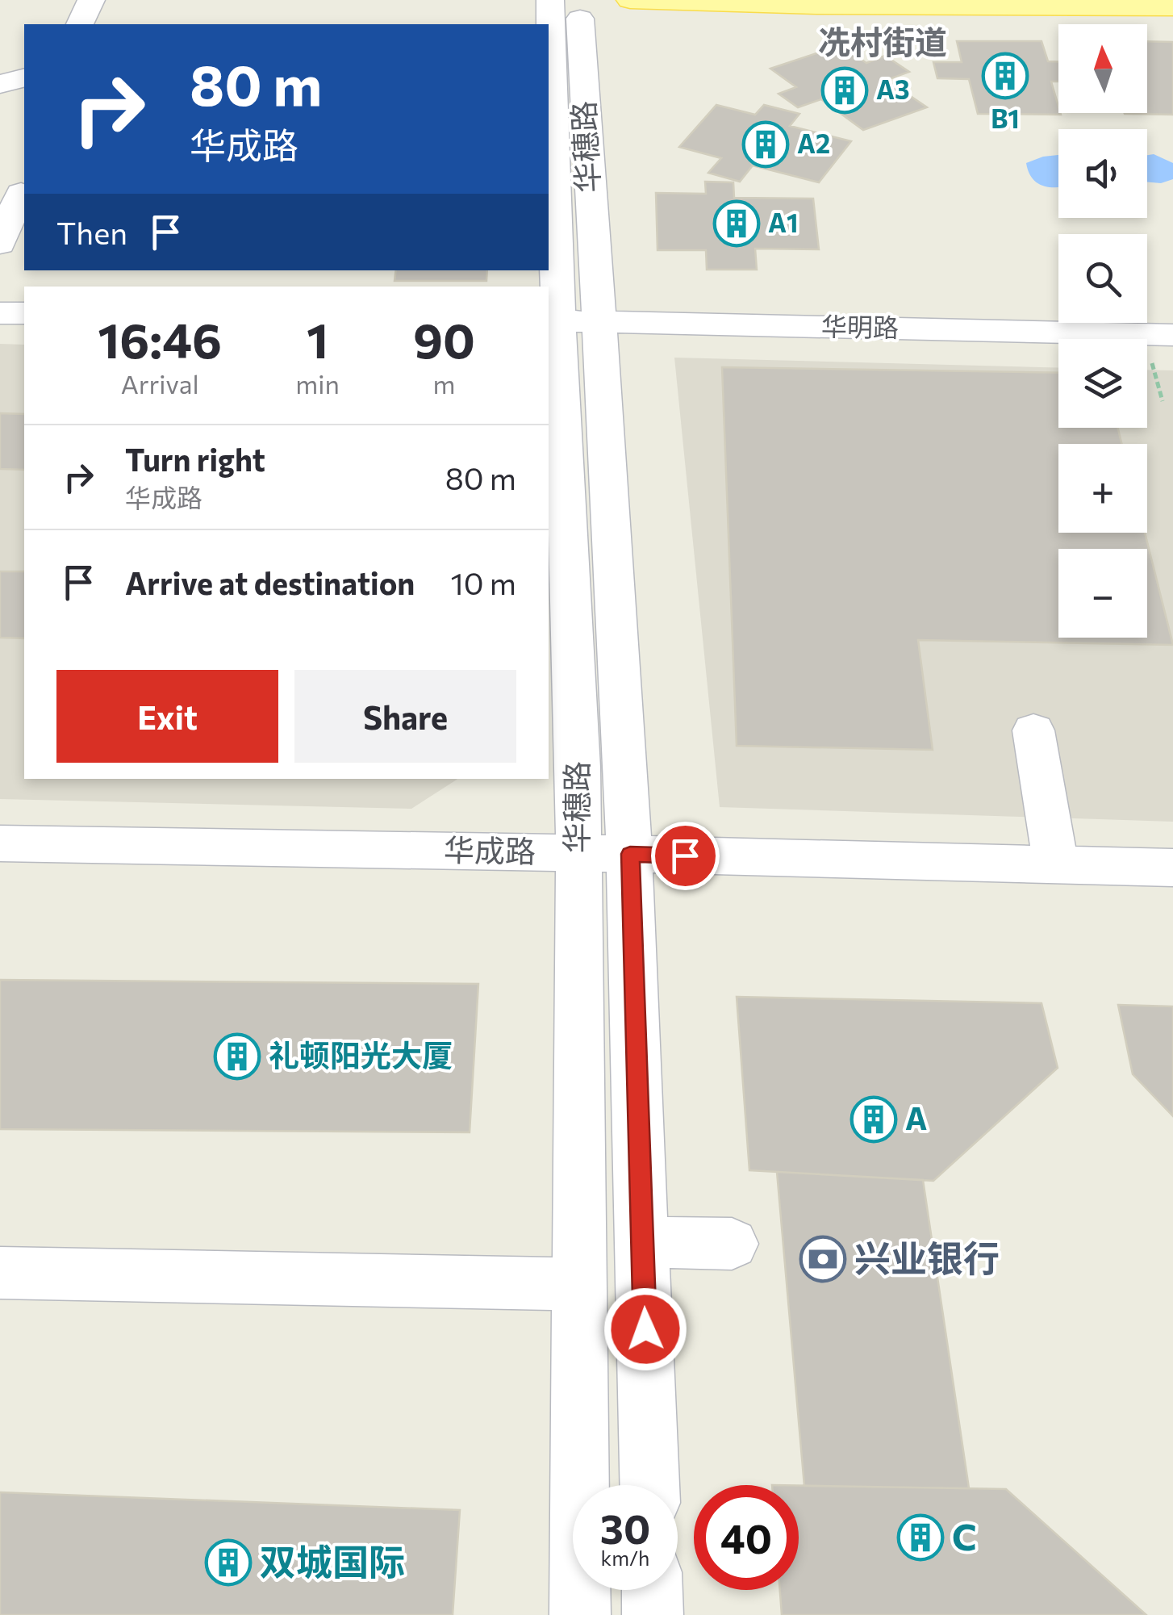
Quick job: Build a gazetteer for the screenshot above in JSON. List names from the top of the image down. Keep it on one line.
{"streets":{"street":["华穗路","华明路","华成路"]},"crossings":[["华穗路","华明路"],["华穗路","华成路"]],"districts":["冼村街道"],"places":{"building":["B1","A3","A2","A1","礼顿阳光大厦","A","C","双城国际"],"bank":["兴业银行"]},"north":"top","page":{"map_buttons":["+","−"],"turn":["80 m","华成路"],"then":"Then","eta":["16:46","Arrival","1","min","90","m"],"list":[{"name":"Turn right","note":"华成路","value":"80 m"},{"name":"Arrive at destination","value":"10 m"}],"buttons":["Exit","Share"],"speed":"30 km/h","limit":"40"}}
